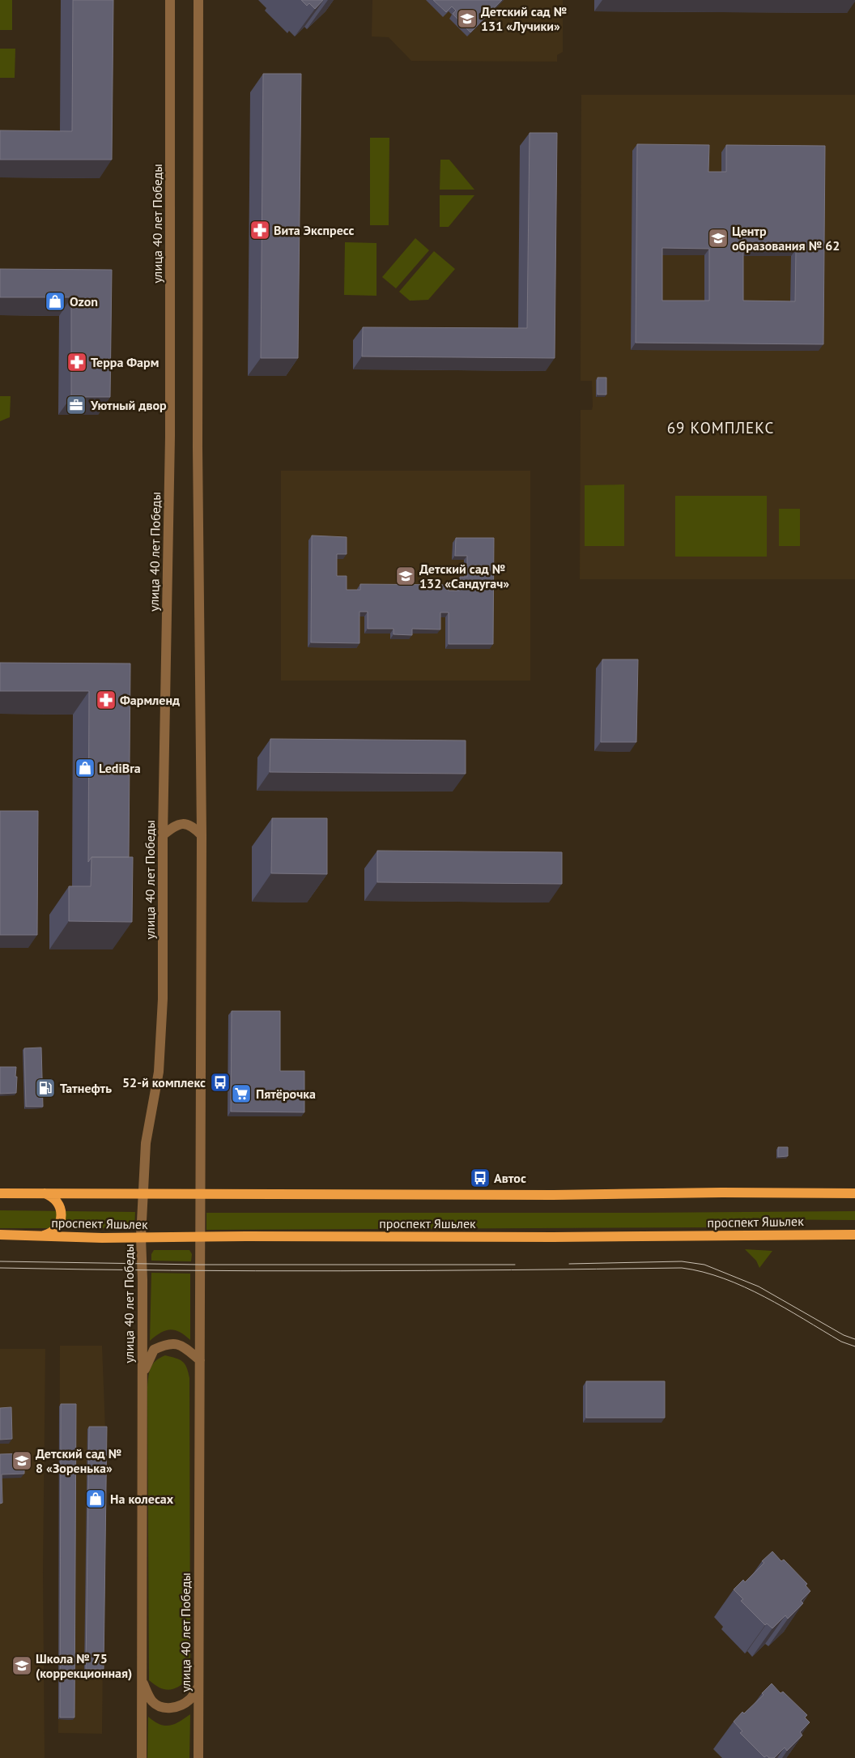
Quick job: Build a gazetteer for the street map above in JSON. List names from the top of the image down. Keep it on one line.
{"streets":{"main road":["проспект Яшьлек"],"street":["улица 40 лет Победы"]},"crossings":[["улица 40 лет Победы","проспект Яшьлек"]],"districts":["69 КОМПЛЕКС"],"places":{"school or university":["Детский сад № 131 «Лучики»","Центр образования № 62","Детский сад № 132 «Сандугач»","Детский сад № 8 «Зоренька»","Школа № 75 (коррекционная)"],"pharmacy":["Вита Экспресс","Терра Фарм","Фармленд"],"shop":["Ozon","LediBra","На колесах"],"office":["Уютный двор"],"bus stop":["52-й комплекс","Автос"],"fuel station":["Татнефть"],"supermarket":["Пятёрочка"]}}
